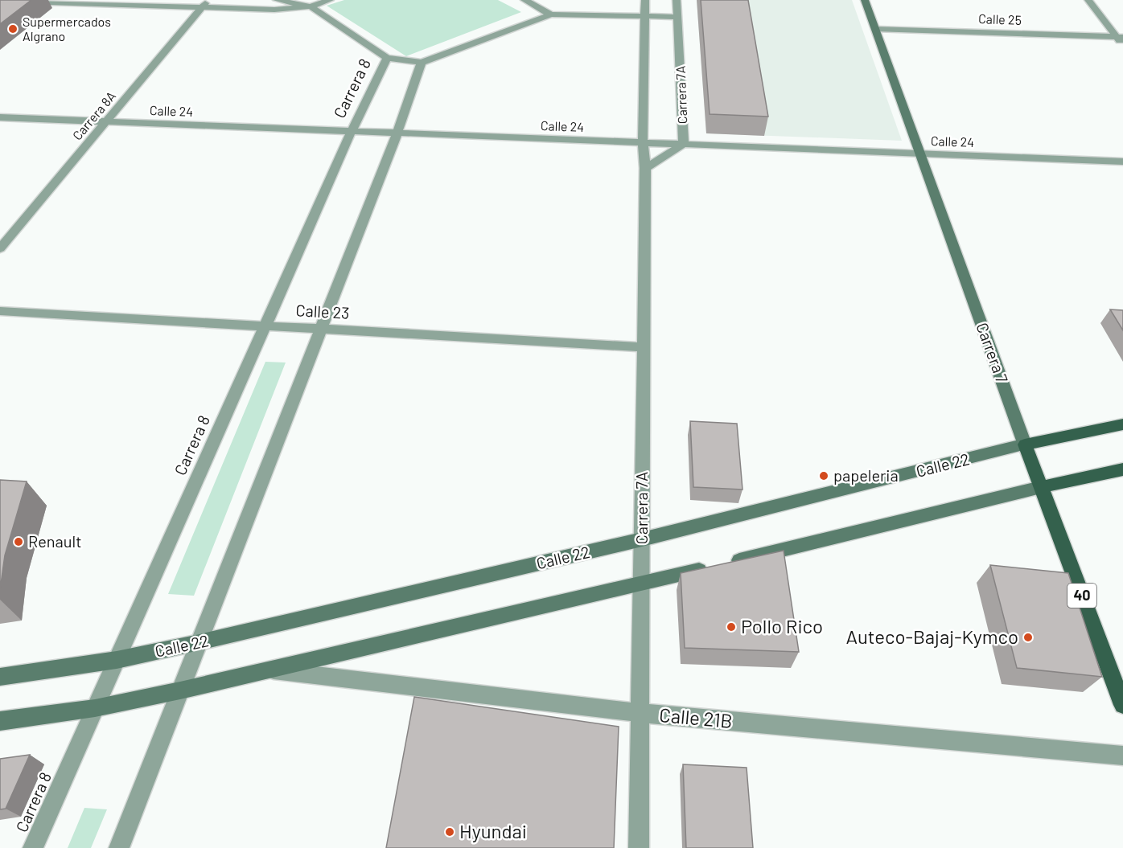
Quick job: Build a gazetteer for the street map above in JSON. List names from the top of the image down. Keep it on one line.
{"streets":{"main road":["Carrera 7","Calle 22","40"],"street":["Calle 25","Carrera 8","Carrera 7A","Calle 24","Carrera 8A","Calle 23","Calle 21B"]},"crossings":[["Calle 25","Carrera 7"],["Carrera 8","Calle 24"],["Carrera 8","Calle 23"],["Carrera 8","Calle 22"],["Carrera 7A","Calle 24"],["Carrera 7A","Calle 23"],["Carrera 7A","Calle 22"],["Carrera 7A","Calle 21B"],["Calle 24","Carrera 8A"],["Calle 24","Carrera 7"],["Carrera 7","Calle 22"]],"places":["Supermercados Algrano","papeleria","Renault","Pollo Rico","Auteco-Bajaj-Kymco","Hyundai"]}
